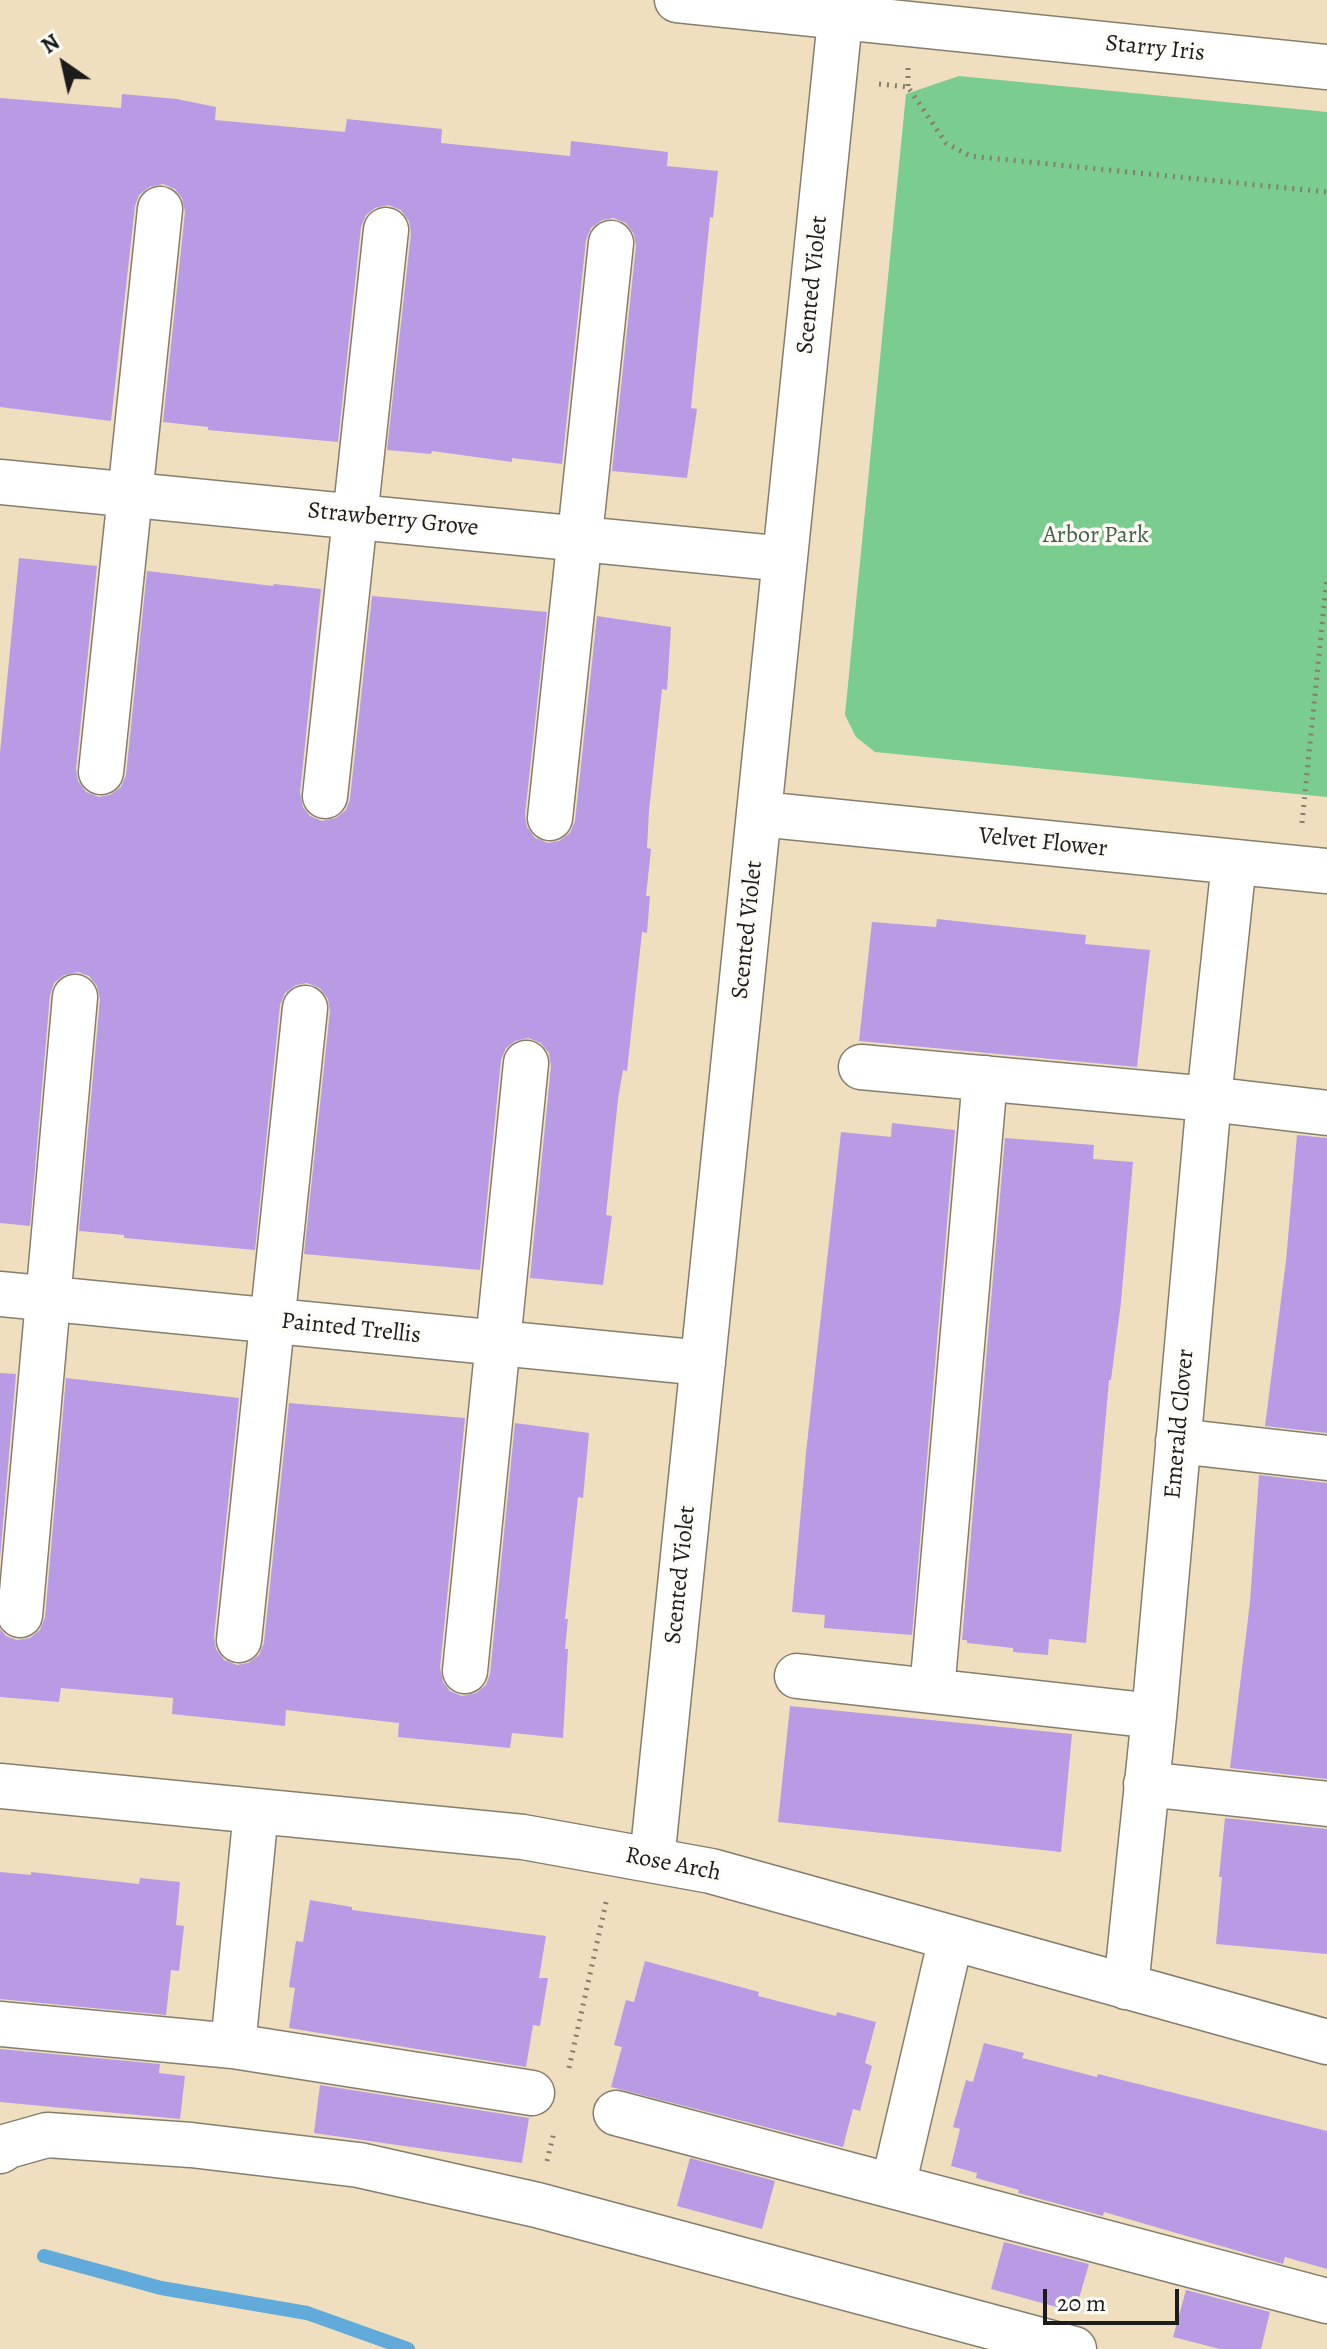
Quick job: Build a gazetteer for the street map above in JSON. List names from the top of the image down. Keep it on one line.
{"streets":{"street":["Starry Iris","Scented Violet","Strawberry Grove","Velvet Flower","Painted Trellis","Emerald Clover","Rose Arch"]},"crossings":[["Starry Iris","Scented Violet"],["Scented Violet","Strawberry Grove"],["Scented Violet","Velvet Flower"],["Scented Violet","Painted Trellis"],["Scented Violet","Rose Arch"],["Velvet Flower","Emerald Clover"],["Emerald Clover","Rose Arch"]],"parks":["Arbor Park"],"scale_bar":"20 m","north":"top left"}
